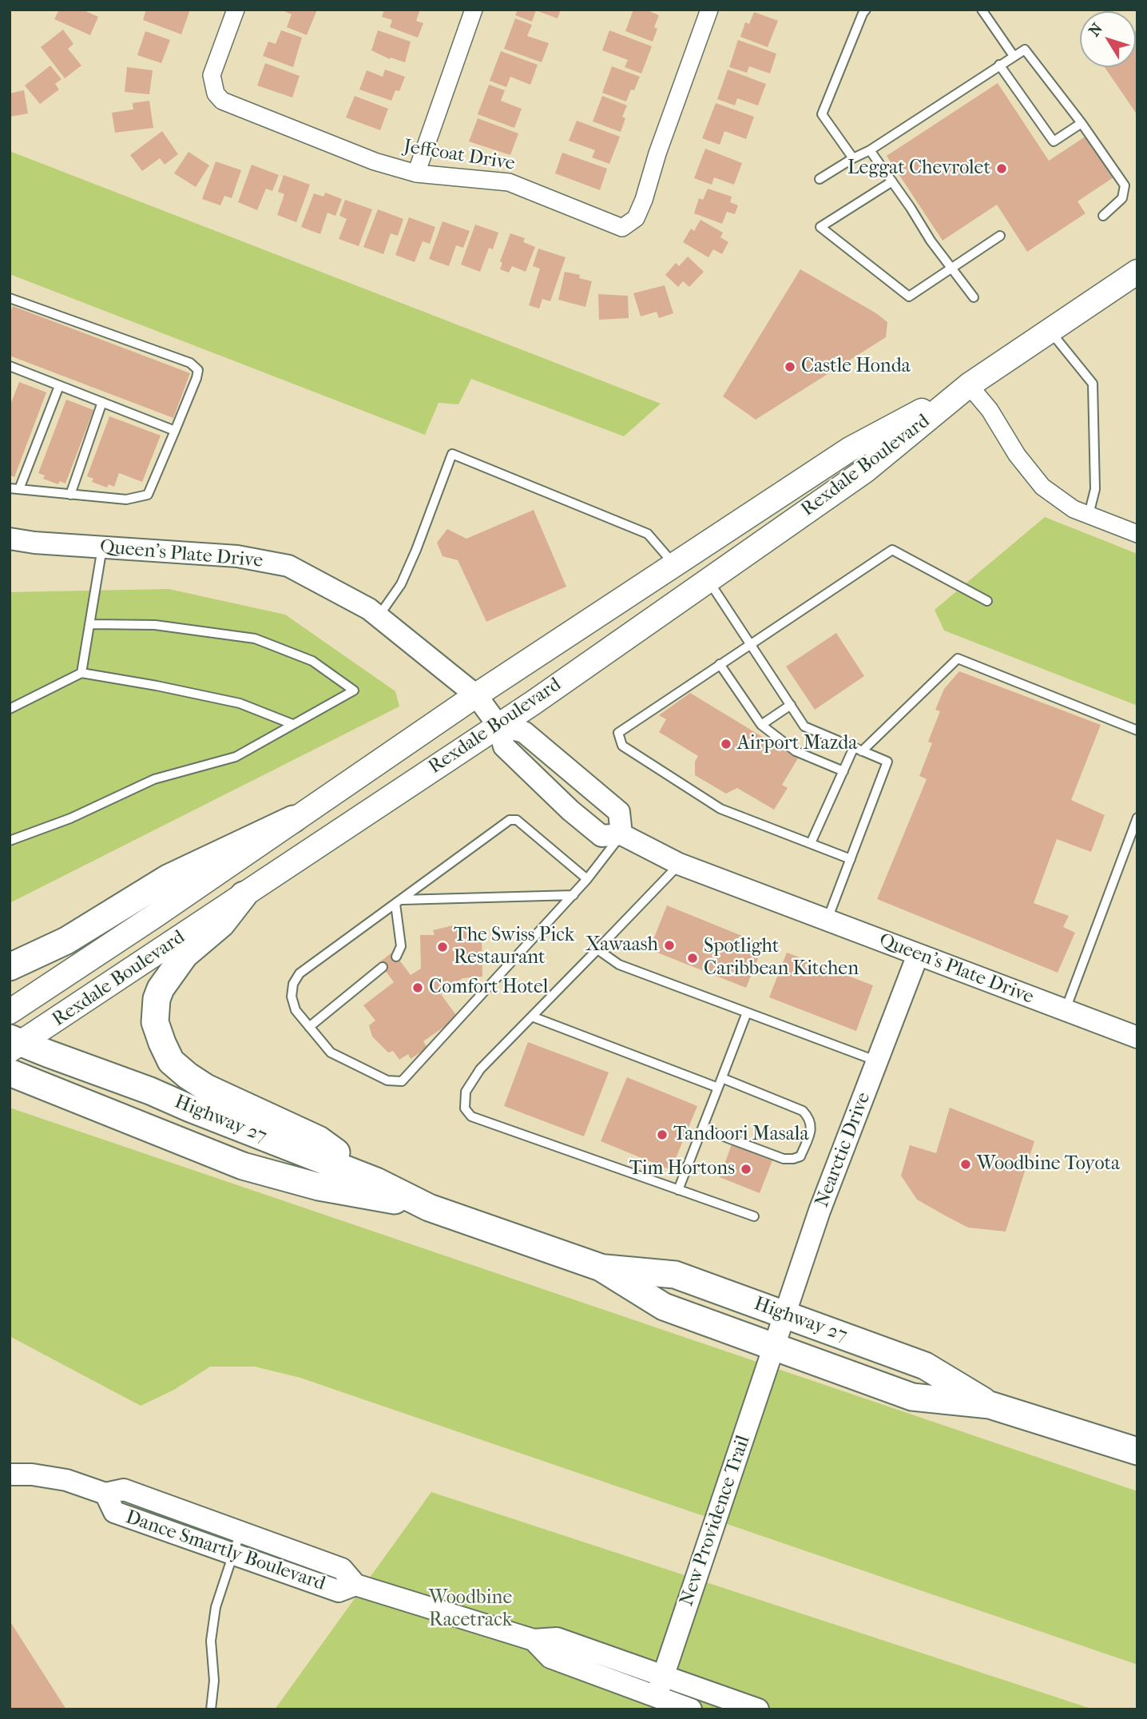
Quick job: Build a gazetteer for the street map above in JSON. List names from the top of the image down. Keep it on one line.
{"streets":{"main road":["Rexdale Boulevard","Highway 27"],"street":["Jeffcoat Drive","Queen's Plate Drive","Nearctic Drive","New Providence Trail","Dance Smartly Boulevard"]},"crossings":[["Rexdale Boulevard","Queen's Plate Drive"],["Rexdale Boulevard","Highway 27"],["Queen's Plate Drive","Nearctic Drive"],["Highway 27","Nearctic Drive"],["Highway 27","New Providence Trail"],["Nearctic Drive","New Providence Trail"],["New Providence Trail","Dance Smartly Boulevard"]],"parks":["Woodbine Racetrack"],"places":["Leggat Chevrolet","Castle Honda","Airport Mazda","Xawaash","The Swiss Pick Restaurant","Spotlight Caribbean Kitchen","Comfort Hotel","Tandoori Masala","Woodbine Toyota","Tim Hortons"],"north":"top left"}
